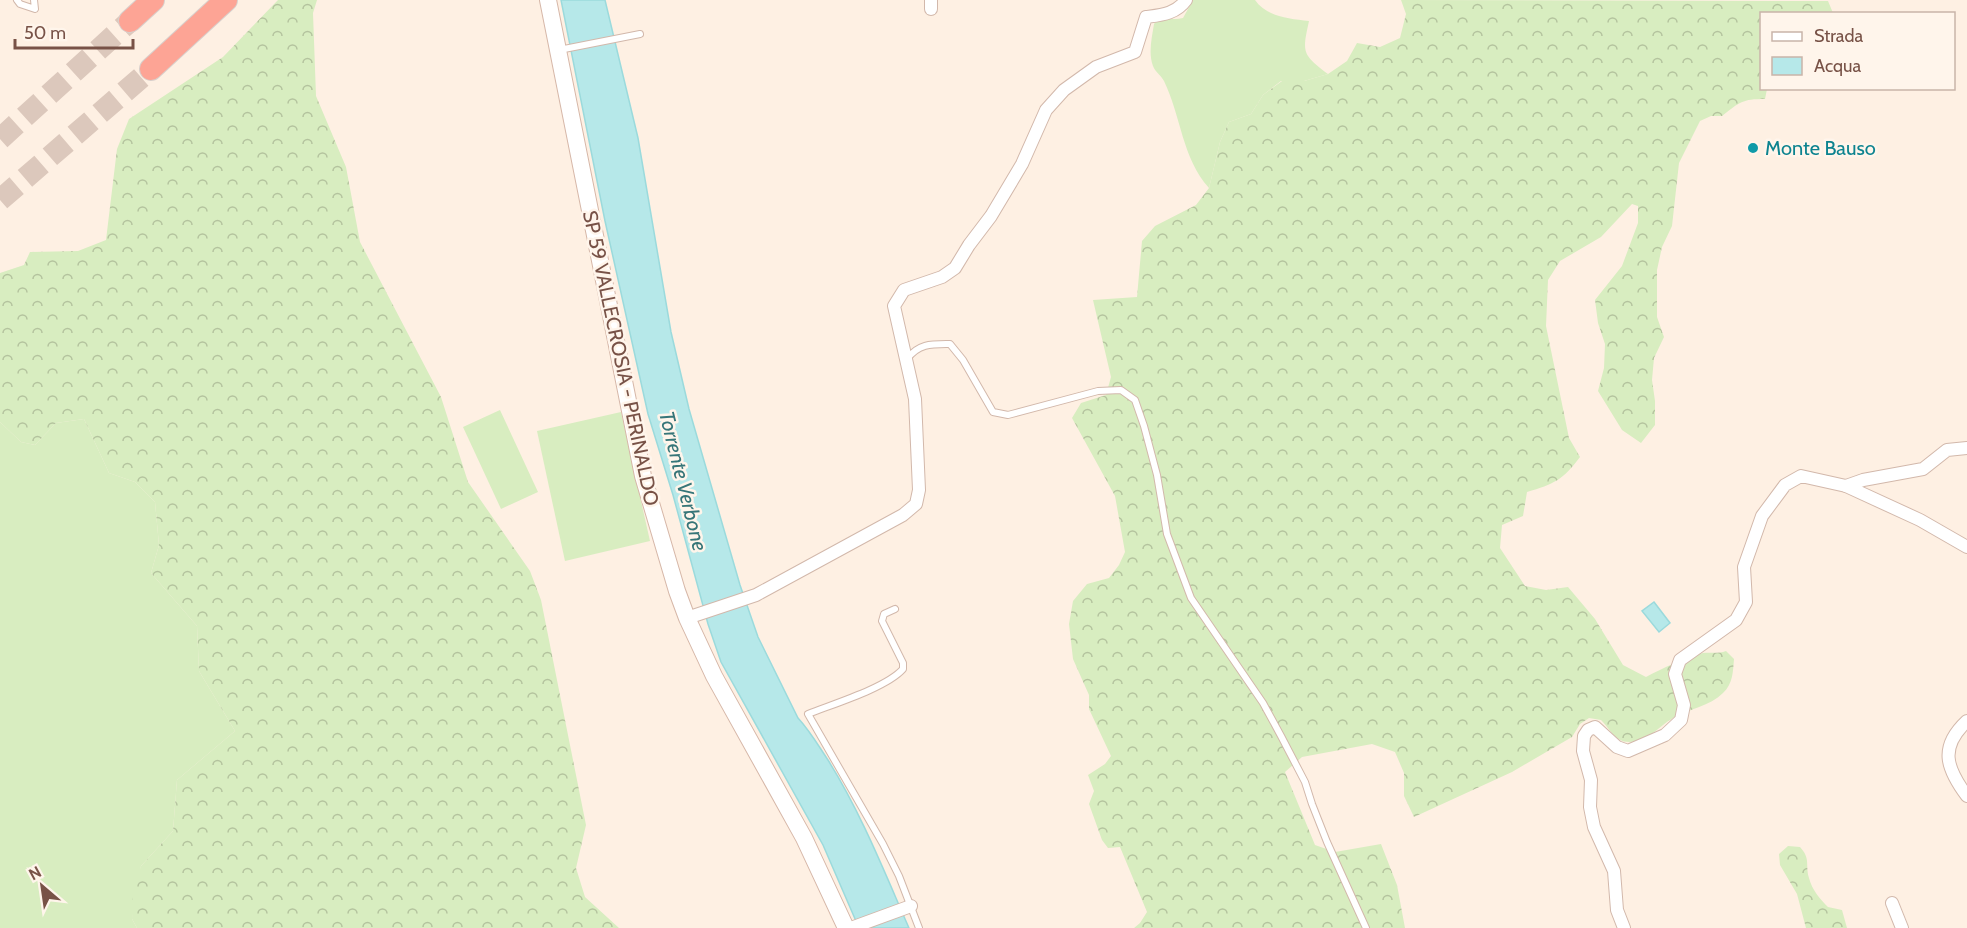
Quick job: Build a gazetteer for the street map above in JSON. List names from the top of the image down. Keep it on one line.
{"streets":{"main road":["SP 59 VALLECROSIA - PERINALDO"]},"water":["Torrente Verbone"],"places":["Monte Bauso"],"legend":["Strada","Acqua"],"scale_bar":"50 m","north":"top left"}
